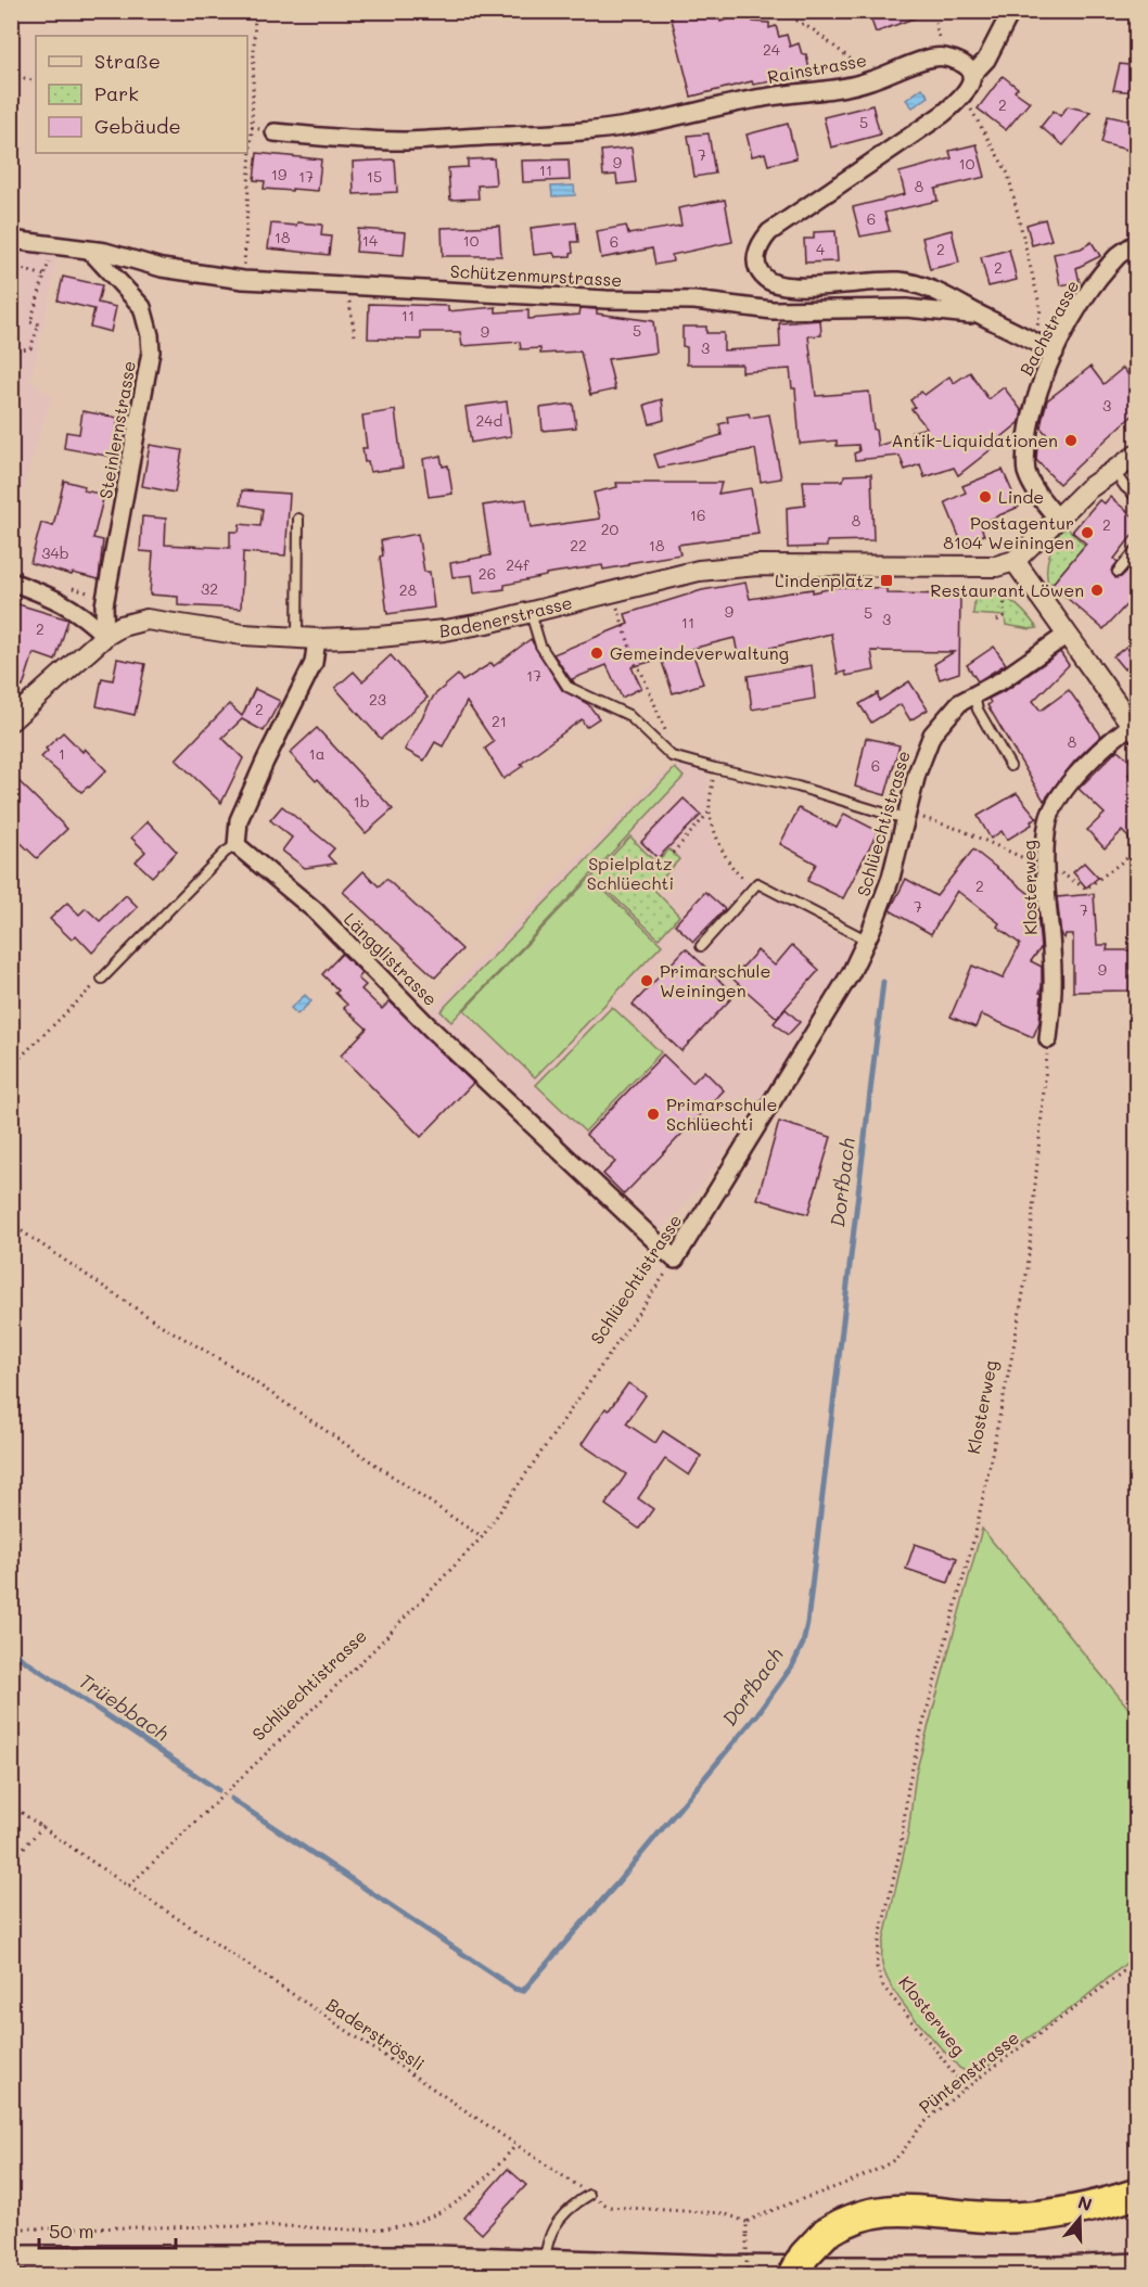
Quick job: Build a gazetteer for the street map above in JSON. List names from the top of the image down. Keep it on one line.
{"streets":{"street":["Rainstrasse","Schützenmurstrasse","Bachstrasse","Steinlernstrasse","Badenerstrasse","Schlüechtistrasse","Klosterweg","Längglistrasse"],"path":["Baderströssli","Püntenstrasse"]},"crossings":[["Schützenmurstrasse","Steinlernstrasse"],["Steinlernstrasse","Badenerstrasse"],["Schlüechtistrasse","Längglistrasse"],["Schlüechtistrasse","Baderströssli"],["Klosterweg","Püntenstrasse"],["Baderströssli","Püntenstrasse"]],"water":["Dorfbach","Trüebbach"],"parks":["Spielplatz Schlüechti"],"places":{"other":["Antik-Liquidationen","Linde","Postagentur 8104 Weiningen","Restaurant Löwen","Gemeindeverwaltung","Primarschule Weiningen","Primarschule Schlüechti"],"transit":["Lindenplatz"]},"house_numbers":["24","2","5","7","9","10","11","19","17","15","8","6","18","14","10","6","4","2","2","11","5","9","3","3","24d","16","8","2","20","22","18","34b","24f","26","32","28","9","5","3","11","2","17","23","2","21","8","1","1a","6","1b","2","7","7","9"],"legend":["Straße","Park","Gebäude"],"scale_bar":"50 m","north":"top"}
